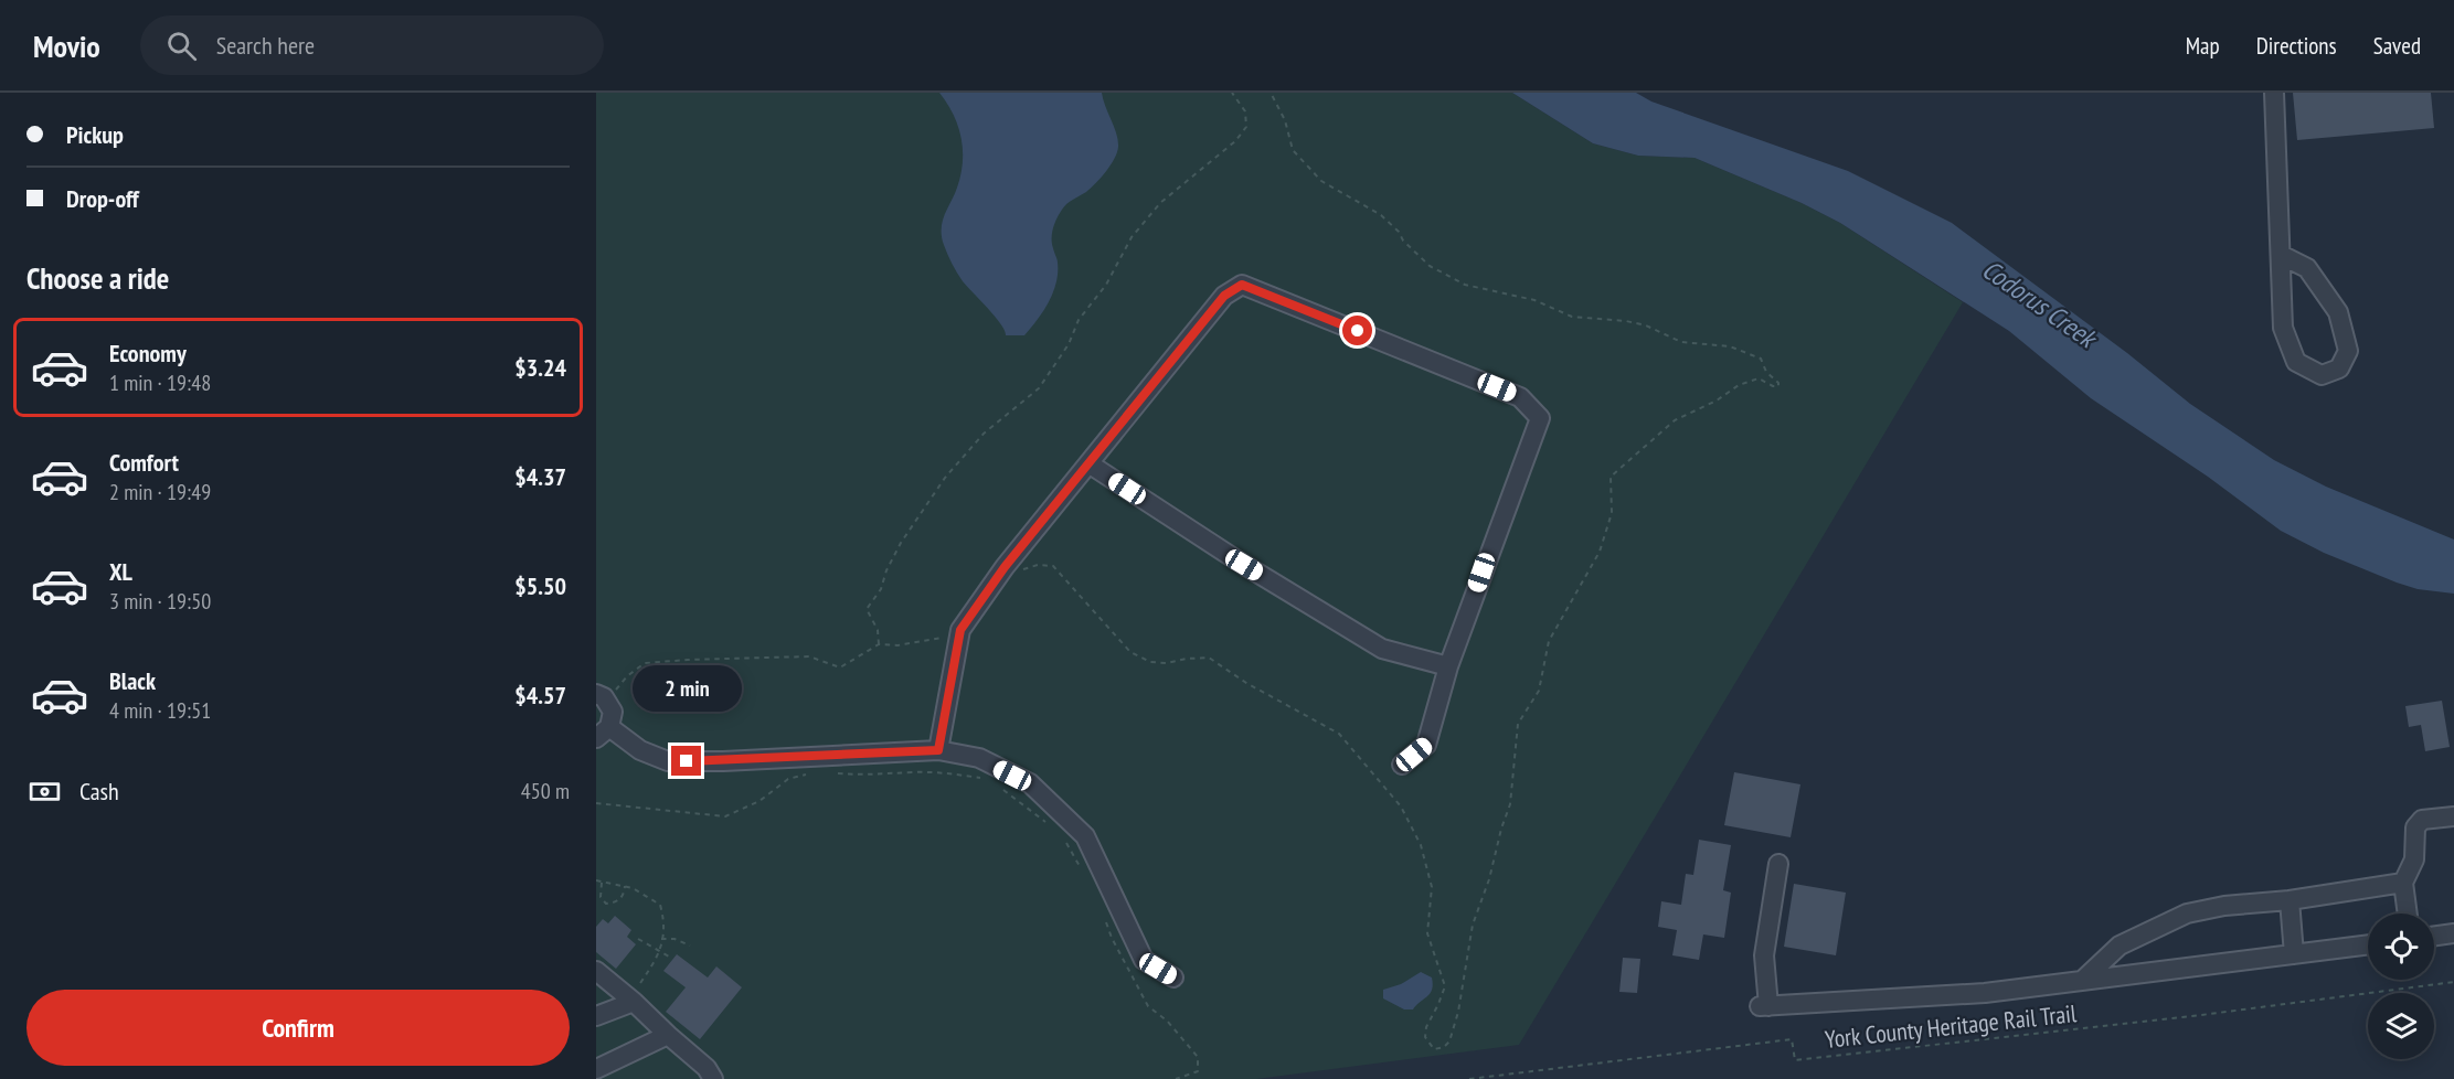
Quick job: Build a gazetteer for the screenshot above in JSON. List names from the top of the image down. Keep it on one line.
{"streets":{"path":["York County Heritage Rail Trail"]},"water":["Codorus Creek"],"page":{"header":"Movio","search":"Search here","nav":["Map","Directions","Saved"],"banner":["Pickup","Drop-off"],"heading":"Choose a ride","list":[{"name":"Economy","note":"1 min · 19:48","value":"$3.24"},{"name":"Comfort","note":"2 min · 19:49","value":"$4.37"},{"name":"XL","note":"3 min · 19:50","value":"$5.50"},{"name":"Black","note":"4 min · 19:51","value":"$4.57"}],"bubble":"2 min","pay":["Cash","450 m"],"buttons":"Confirm"}}
